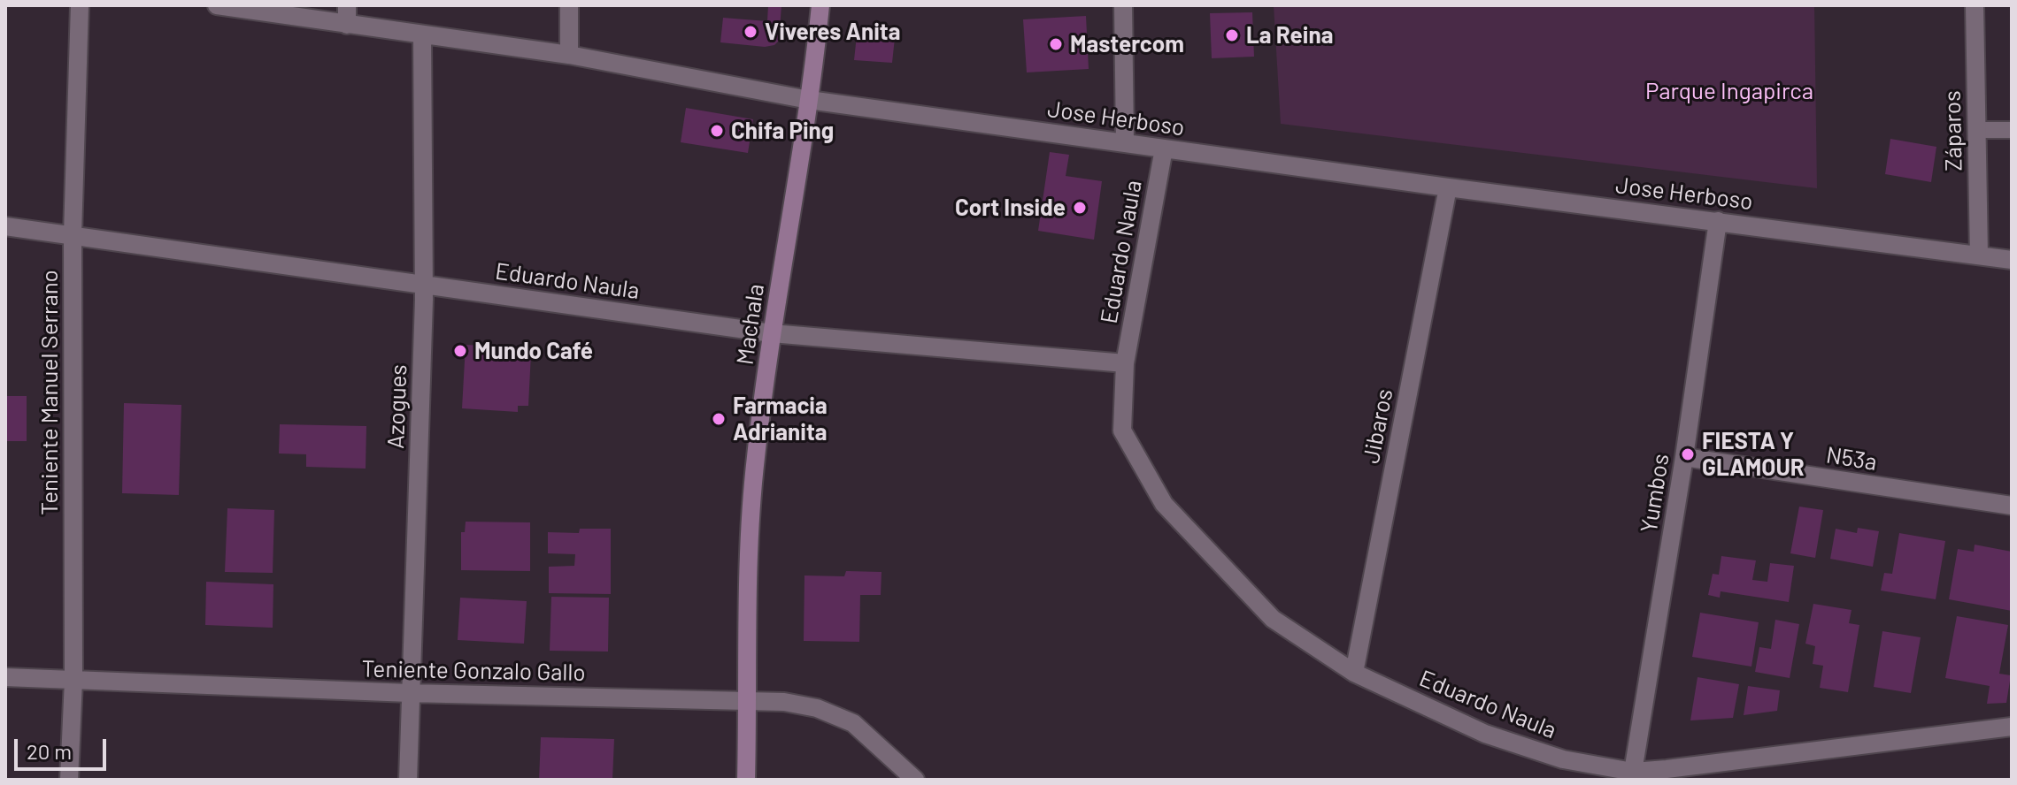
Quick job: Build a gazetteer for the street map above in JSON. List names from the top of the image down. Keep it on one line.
{"streets":{"main road":["Machala"],"street":["Jose Herboso","Záparos","Eduardo Naula","Teniente Manuel Serrano","Azogues","Jibaros","N53a","Yumbos","Teniente Gonzalo Gallo"]},"crossings":[["Jose Herboso","Záparos"],["Jose Herboso","Eduardo Naula"],["Jose Herboso","Machala"],["Jose Herboso","Azogues"],["Jose Herboso","Jibaros"],["Jose Herboso","Yumbos"],["Eduardo Naula","Machala"],["Eduardo Naula","Teniente Manuel Serrano"],["Eduardo Naula","Azogues"],["Eduardo Naula","Jibaros"],["Eduardo Naula","Yumbos"],["Machala","Teniente Gonzalo Gallo"],["Teniente Manuel Serrano","Teniente Gonzalo Gallo"],["Azogues","Teniente Gonzalo Gallo"],["N53a","Yumbos"]],"parks":["Parque Ingapirca"],"places":["Viveres Anita","La Reina","Mastercom","Chifa Ping","Cort Inside","Mundo Café","Farmacia Adrianita","FIESTA Y GLAMOUR"],"scale_bar":"20 m"}
